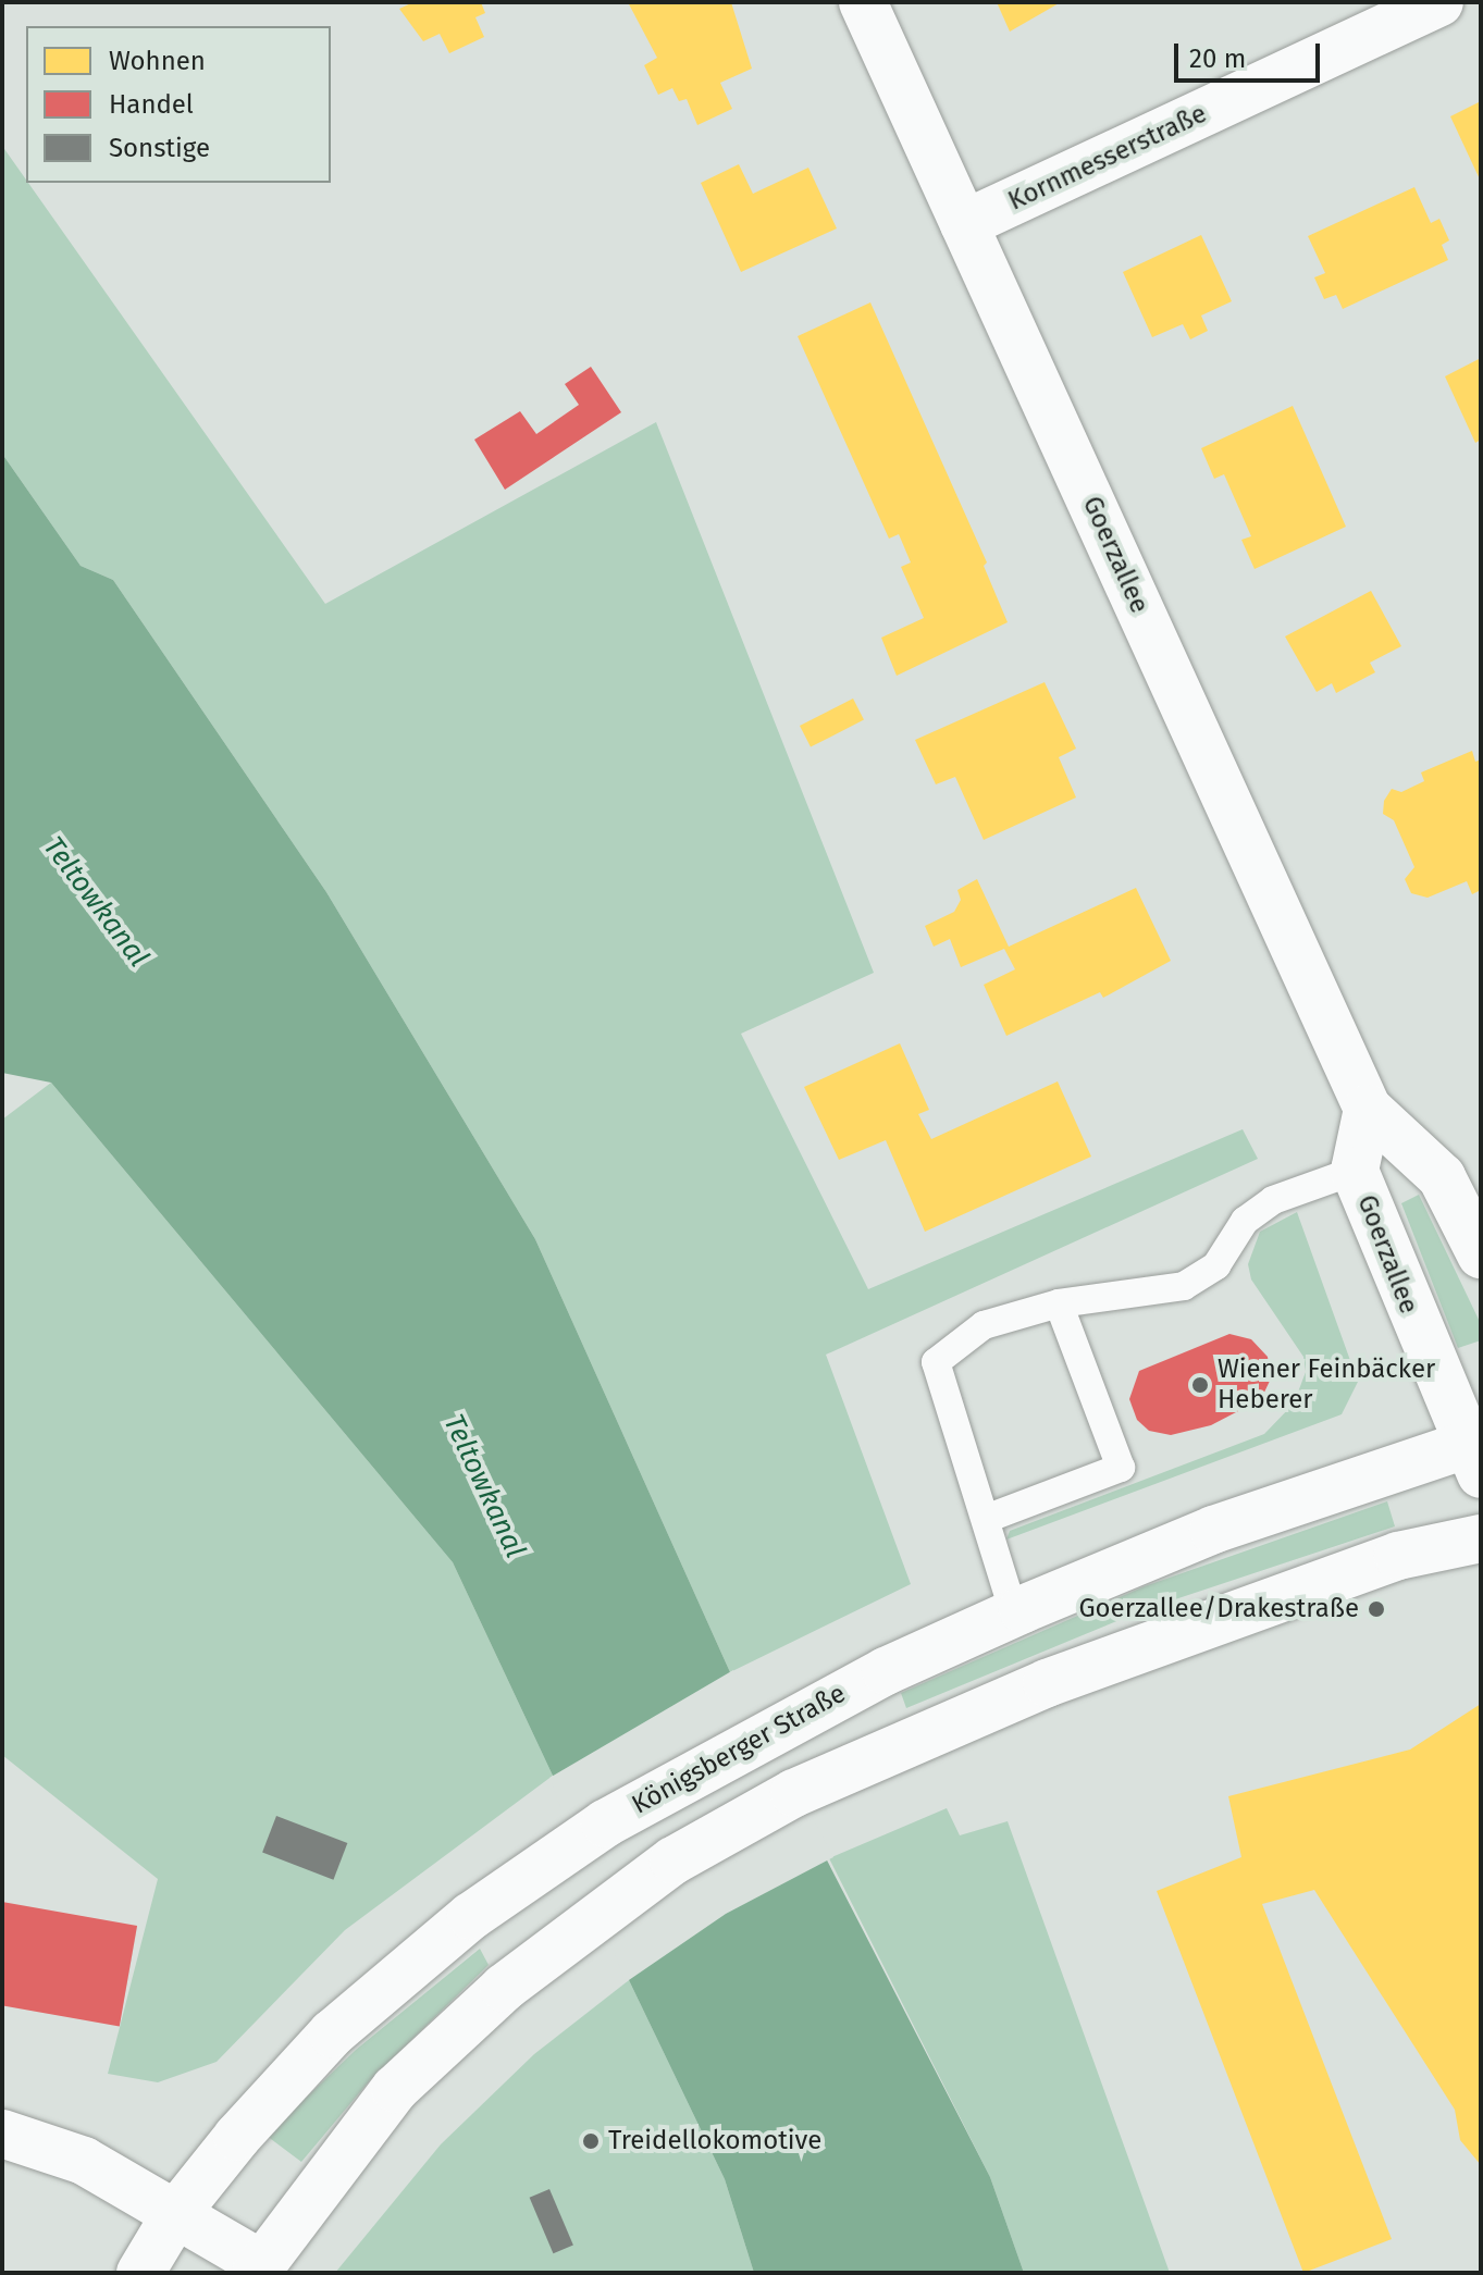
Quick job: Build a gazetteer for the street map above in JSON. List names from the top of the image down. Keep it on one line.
{"streets":{"main road":["Kornmesserstraße","Goerzallee","Königsberger Straße"]},"crossings":[["Kornmesserstraße","Goerzallee"],["Goerzallee","Königsberger Straße"]],"water":["Teltowkanal"],"places":["Wiener Feinbäcker Heberer","Goerzallee/Drakestraße","Treidellokomotive"],"legend":["Wohnen","Handel","Sonstige"],"scale_bar":"20 m"}
